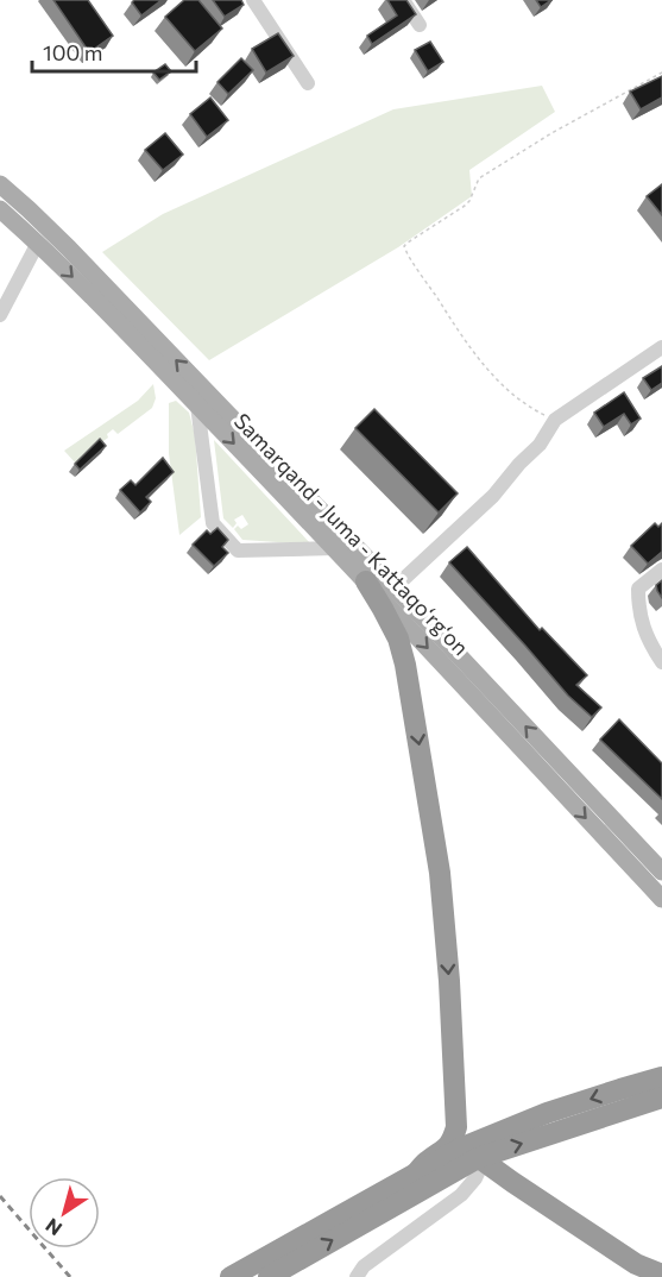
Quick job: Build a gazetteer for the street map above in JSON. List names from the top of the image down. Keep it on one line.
{"streets":{"main road":["Samarqand - Juma - Kattaqo‘rg‘on"]},"scale_bar":"100 m","north":"bottom left"}
